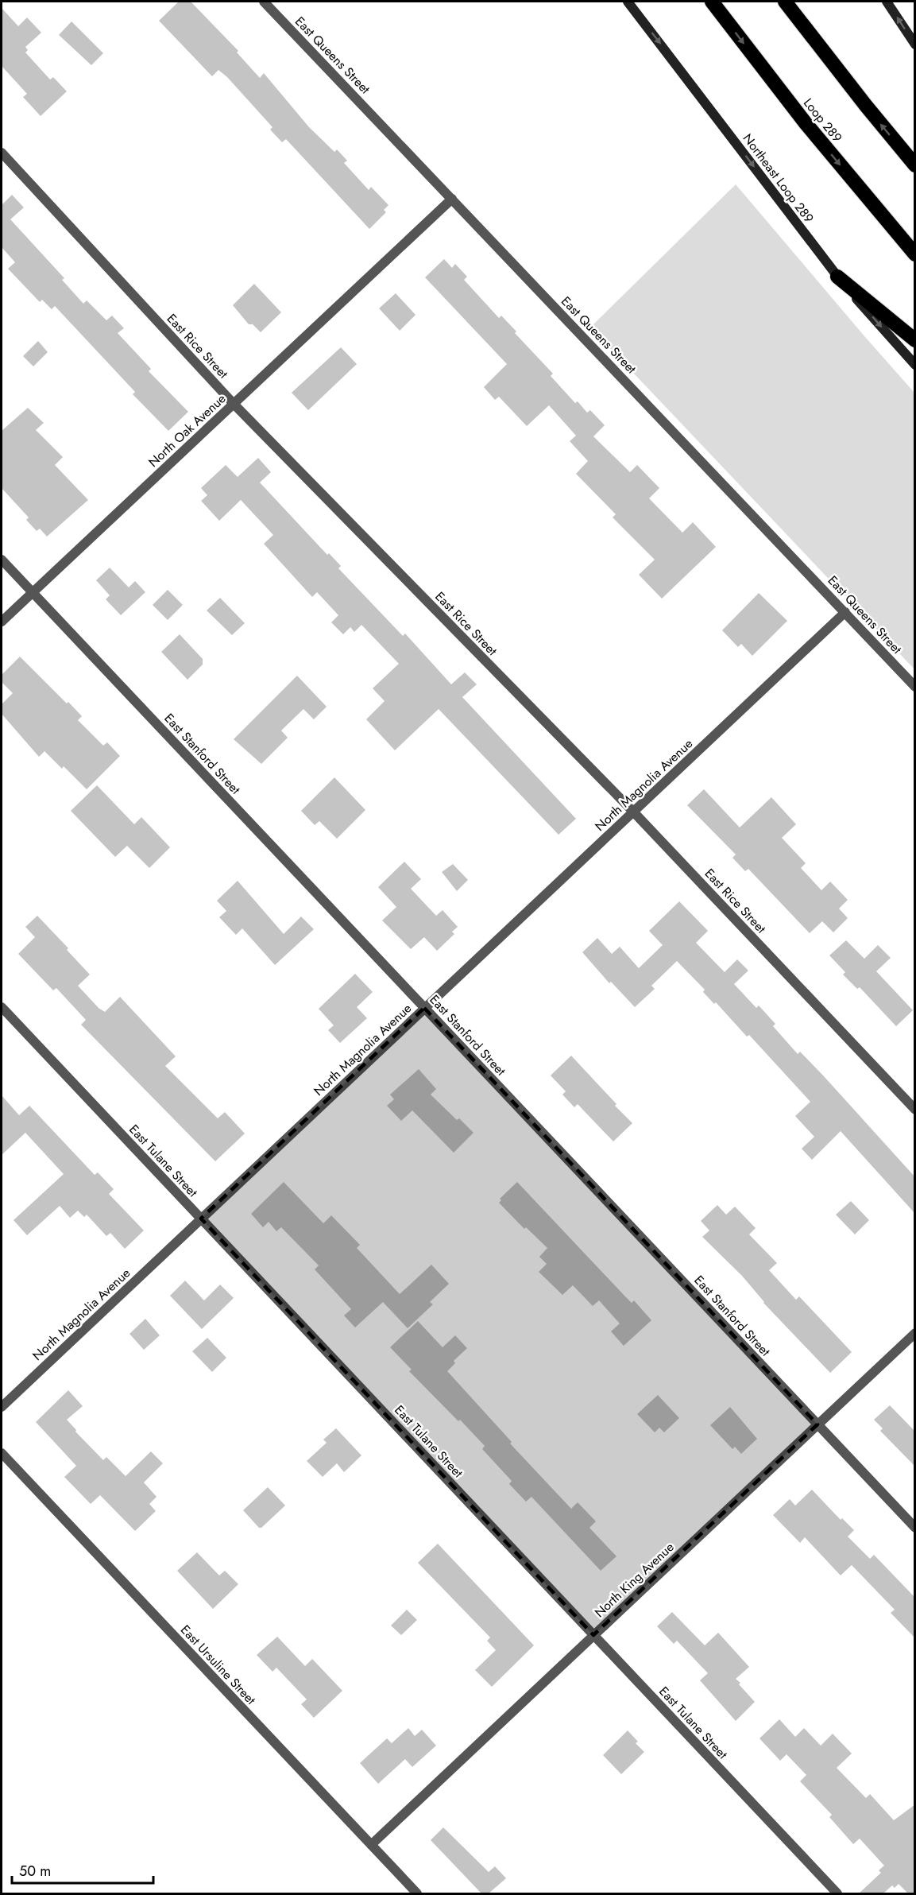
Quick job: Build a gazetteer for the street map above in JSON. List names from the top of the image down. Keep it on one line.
{"streets":{"highway":["Loop 289"],"main road":["Northeast Loop 289"],"street":["East Queens Street","East Rice Street","North Oak Avenue","East Stanford Street","North Magnolia Avenue","East Tulane Street","North King Avenue","East Ursuline Street"]},"crossings":[["East Queens Street","North Oak Avenue"],["East Queens Street","North Magnolia Avenue"],["East Rice Street","North Oak Avenue"],["East Rice Street","North Magnolia Avenue"],["North Oak Avenue","East Stanford Street"],["East Stanford Street","North Magnolia Avenue"],["East Stanford Street","North King Avenue"],["North Magnolia Avenue","East Tulane Street"],["East Tulane Street","North King Avenue"],["North King Avenue","East Ursuline Street"]],"one_way":["Northeast Loop 289"],"scale_bar":"50 m"}
